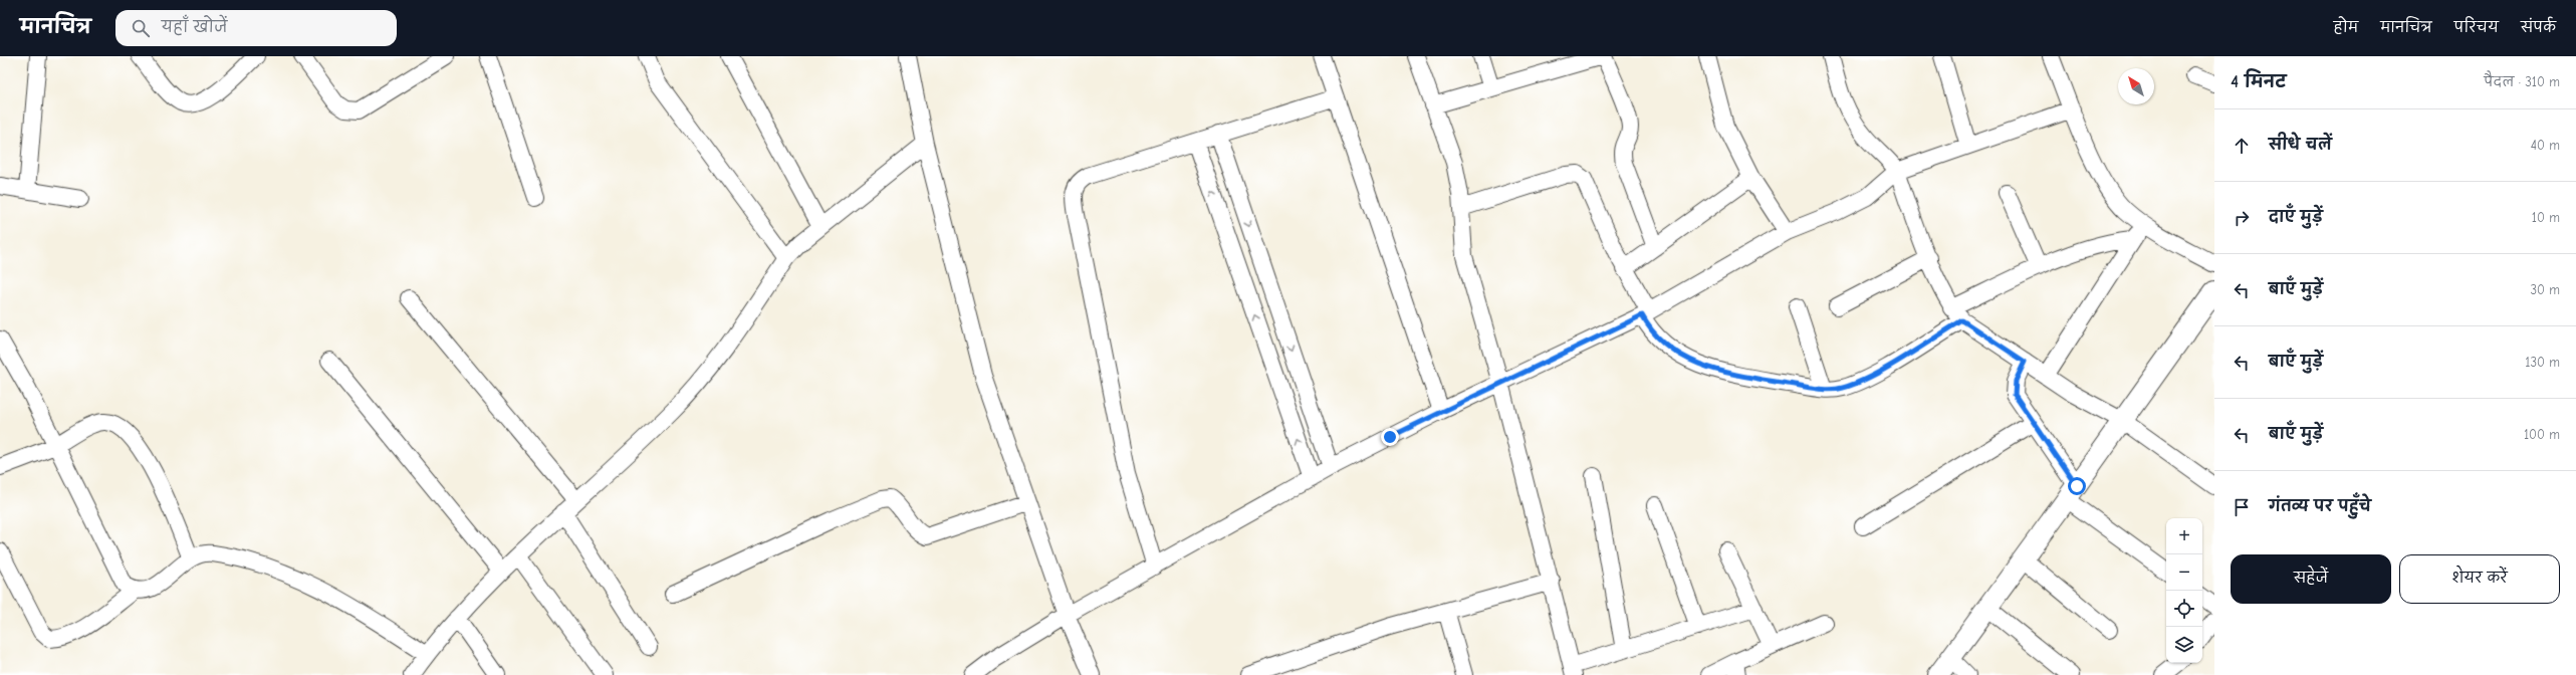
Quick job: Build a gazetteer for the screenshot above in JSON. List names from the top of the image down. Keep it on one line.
{"north":"top left","page":{"header":"मानचित्र","search":"यहाँ खोजें","nav":["होम","मानचित्र","परिचय","संपर्क"],"heading":["4 मिनट","पैदल · 310 m"],"list":[["सीधे चलें","40 m"],["दाएँ मुड़ें","10 m"],["बाएँ मुड़ें","30 m"],["बाएँ मुड़ें","130 m"],["बाएँ मुड़ें","100 m"],"गंतव्य पर पहुँचे"],"map_buttons":["+","−"],"buttons":["सहेजें","शेयर करें"]}}
